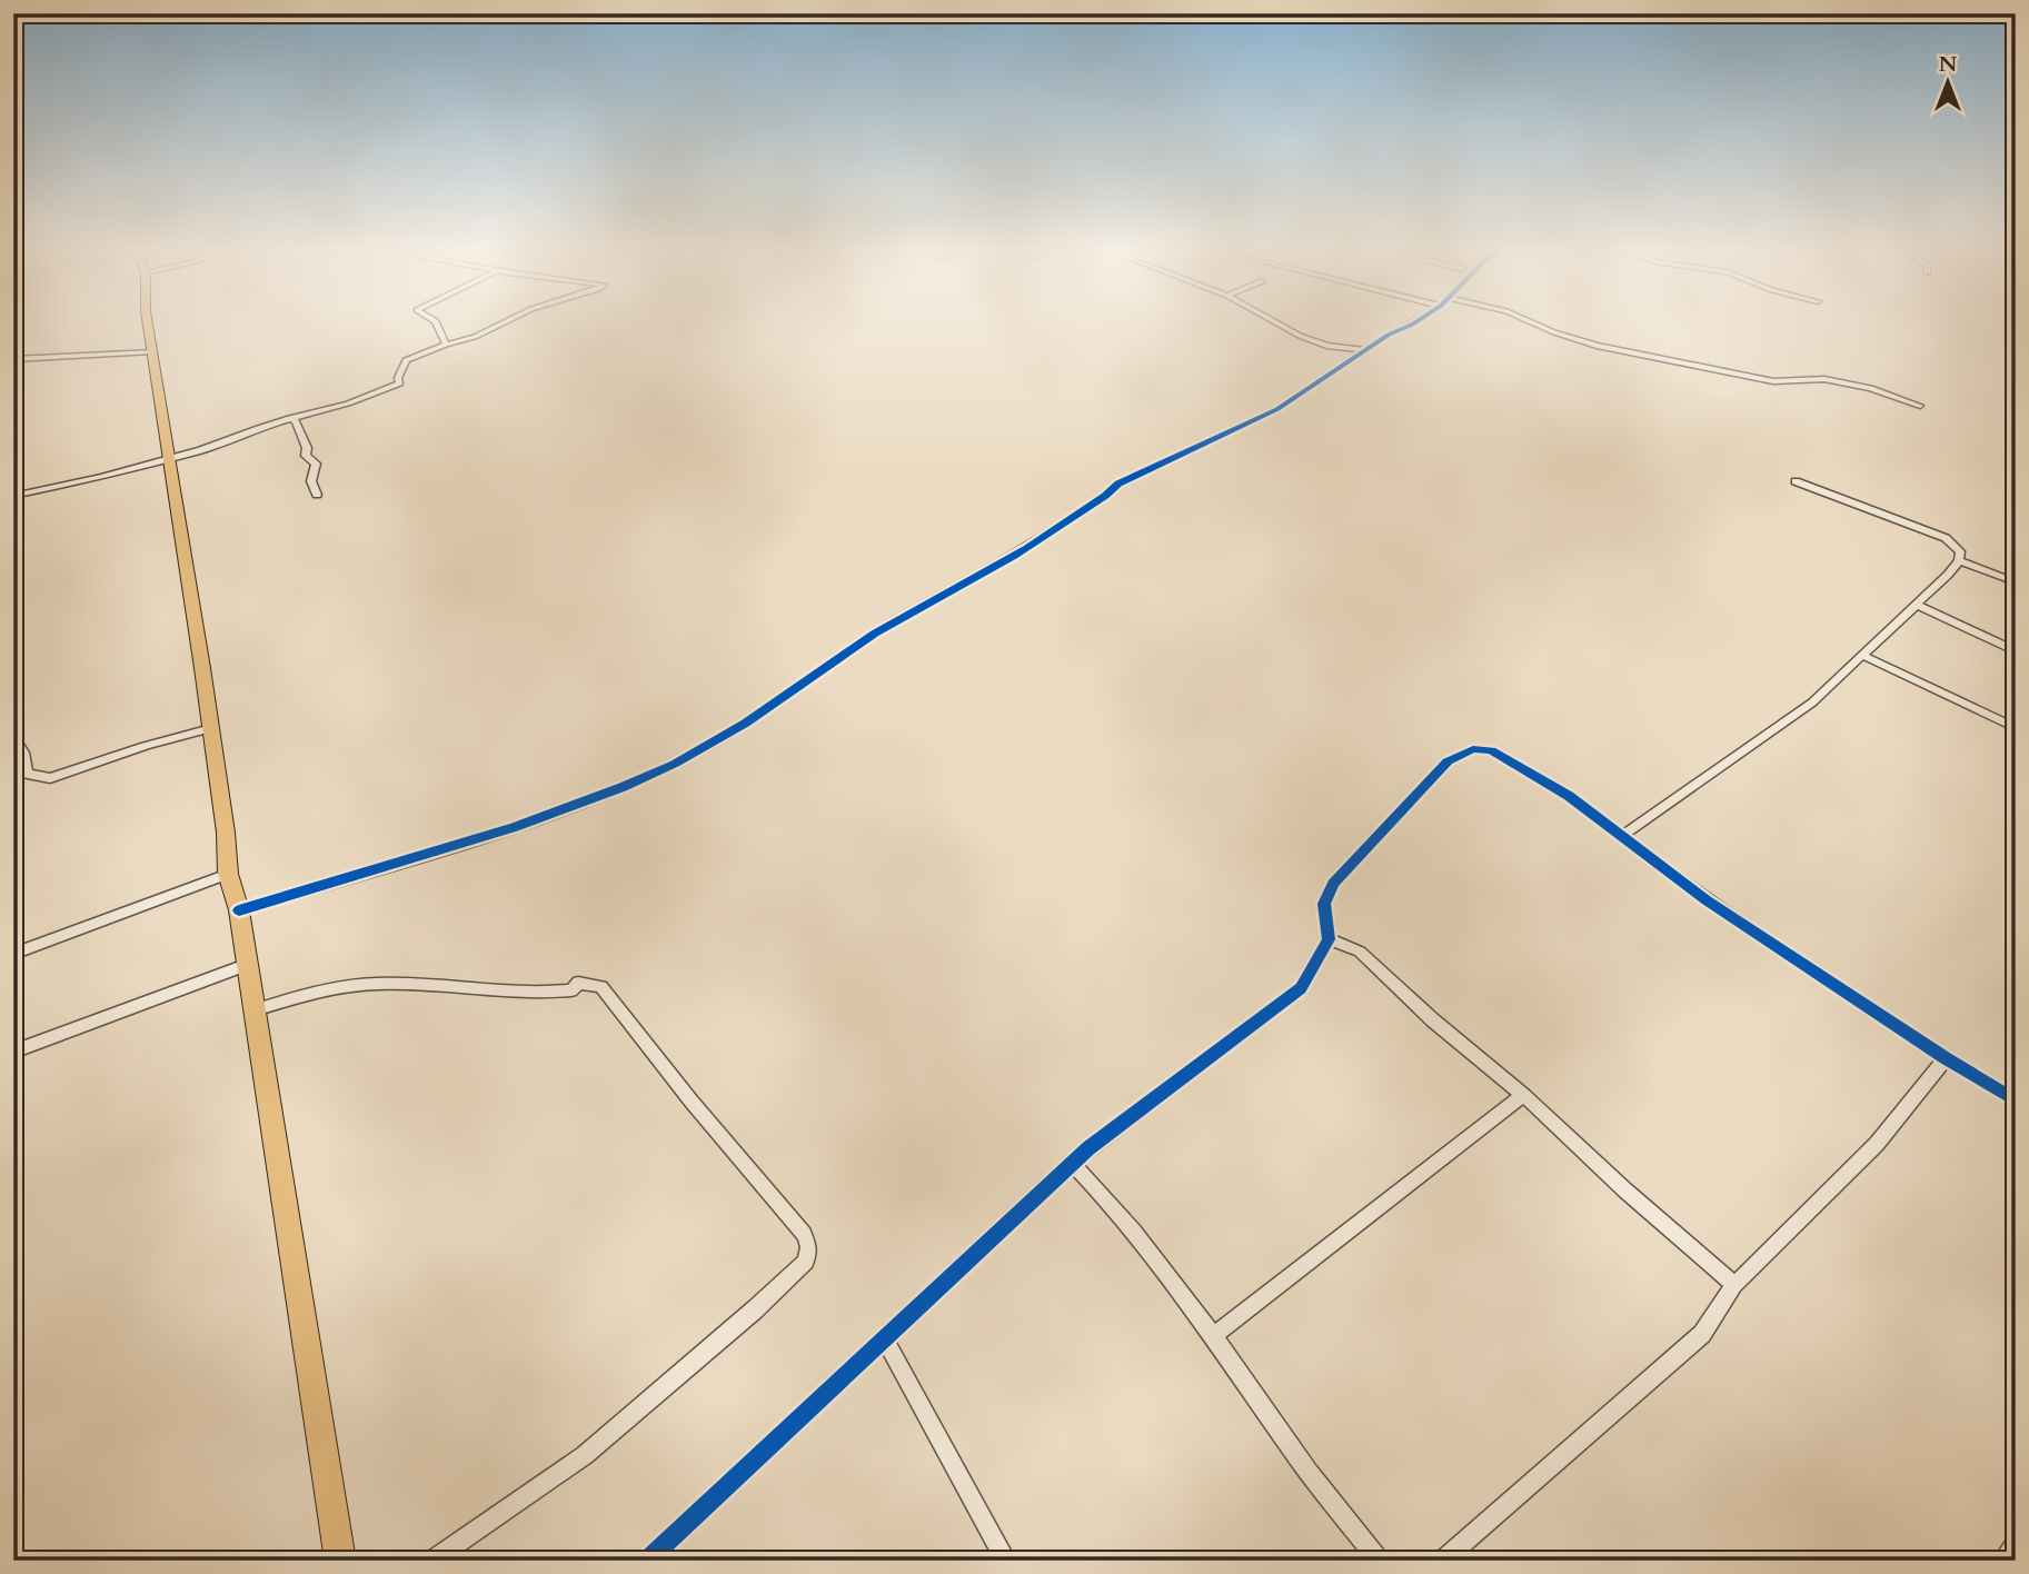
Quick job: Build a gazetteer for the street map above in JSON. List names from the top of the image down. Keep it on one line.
{"north":"top"}
